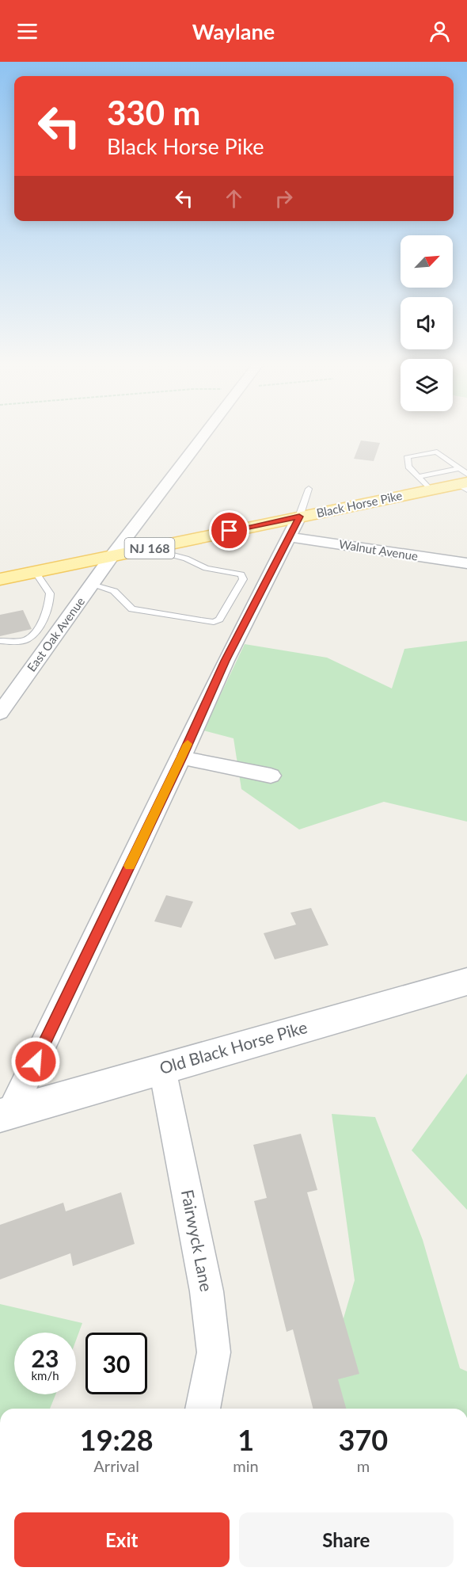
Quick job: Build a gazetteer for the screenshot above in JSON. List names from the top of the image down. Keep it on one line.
{"streets":{"main road":["Black Horse Pike","NJ 168"],"street":["Walnut Avenue","East Oak Avenue","Old Black Horse Pike","Fairwyck Lane"]},"crossings":[["Black Horse Pike","East Oak Avenue"],["Old Black Horse Pike","Fairwyck Lane"]],"north":"top right","page":{"header":"Waylane","turn":["330 m","Black Horse Pike"],"speed":"23 km/h","limit":"30","eta":["19:28","Arrival","1","min","370","m"],"buttons":["Exit","Share"]}}
